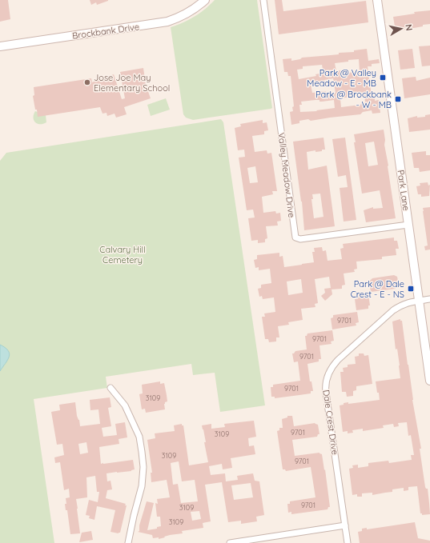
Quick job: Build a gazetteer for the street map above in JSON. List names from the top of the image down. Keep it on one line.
{"streets":{"street":["Brockbank Drive","Valley Meadow Drive","Park Lane","Dale Crest Drive"]},"crossings":[["Valley Meadow Drive","Park Lane"],["Park Lane","Dale Crest Drive"]],"parks":["Calvary Hill Cemetery"],"places":{"transit":["Park @ Valley Meadow - E - MB","Park @ Brockbank - W - MB","Park @ Dale Crest - E - NS"],"other":["Jose Joe May Elementary School"]},"house_numbers":["9701","9701","9701","9701","3109","9701","3109","3109","9701","9701","3109","3109"],"north":"right"}
